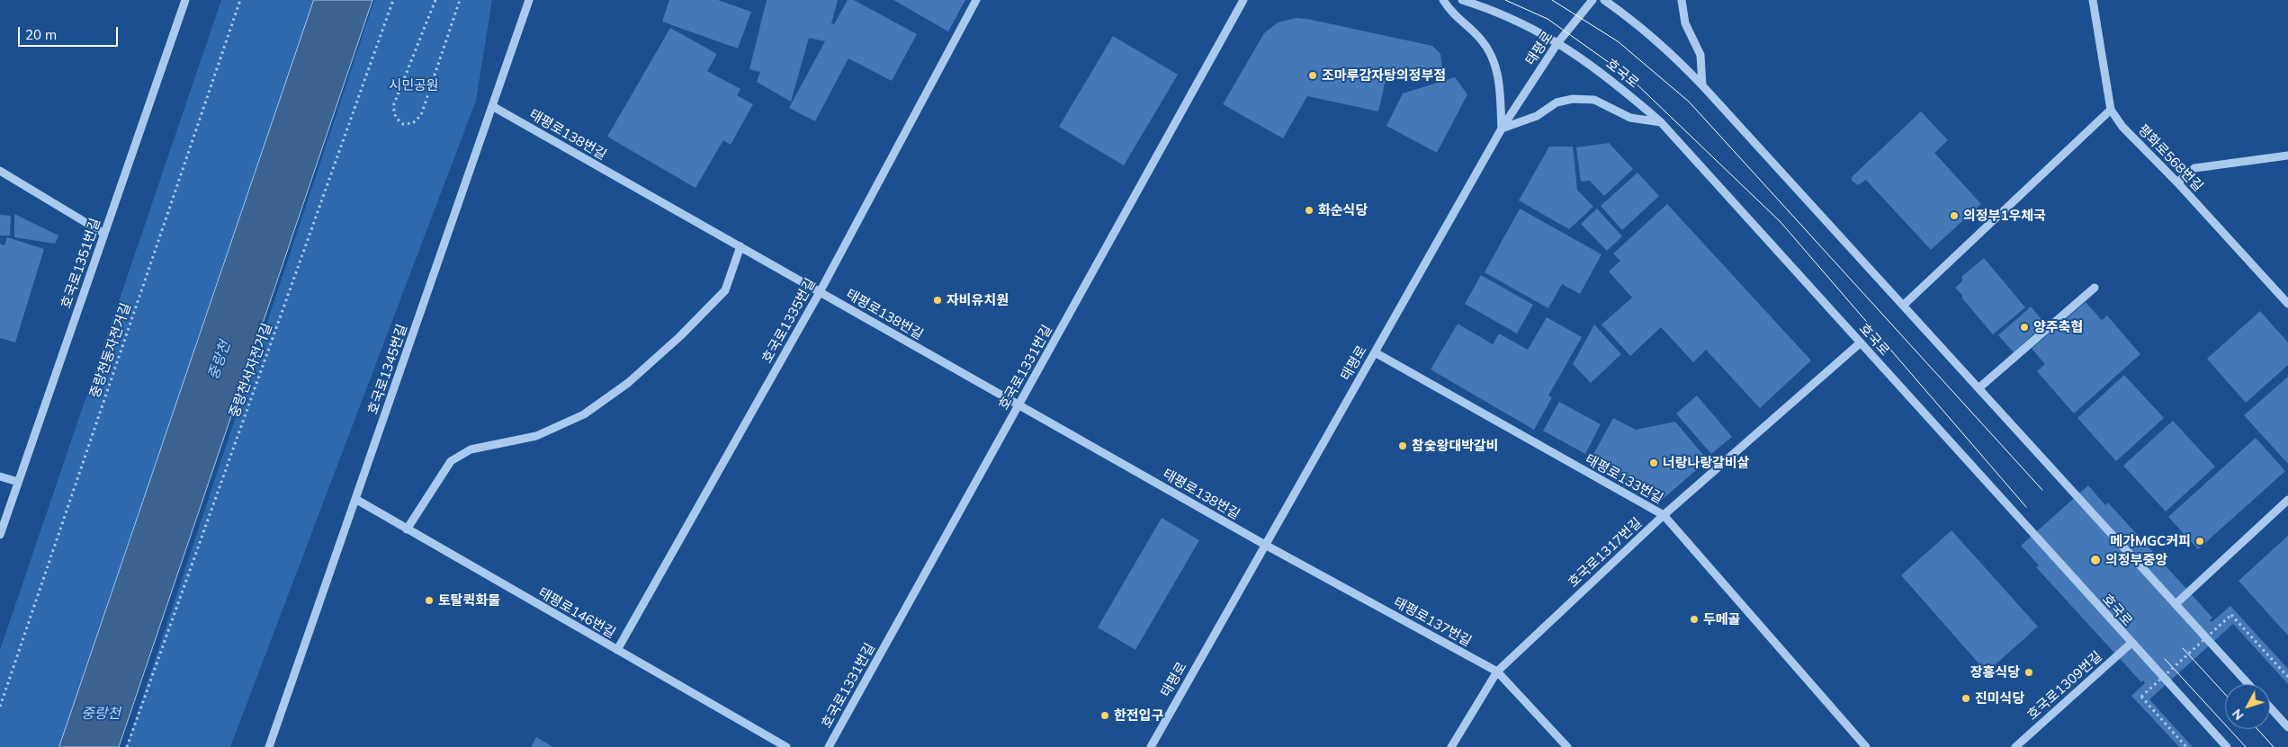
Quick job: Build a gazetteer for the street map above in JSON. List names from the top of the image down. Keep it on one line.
{"streets":{"street":["태평로","호국로","태평로138번길","평화로568번길","호국로1351번길","호국로1335번길","호국로1331번길","호국로1345번길","태평로133번길","호국로1317번길","태평로146번길","태평로137번길","호국로1309번길"],"path":["중랑천동자전거길","중랑천서자전거길"]},"crossings":[["태평로","호국로"],["태평로","태평로138번길"],["태평로","태평로133번길"],["태평로","태평로137번길"],["호국로","호국로1317번길"],["호국로","호국로1309번길"],["태평로138번길","호국로1335번길"],["태평로138번길","호국로1331번길"],["태평로138번길","호국로1345번길"],["태평로138번길","태평로137번길"],["호국로1335번길","태평로146번길"],["호국로1345번길","태평로146번길"],["태평로133번길","호국로1317번길"],["호국로1317번길","태평로137번길"]],"water":["중랑천"],"parks":["시민공원"],"places":["조마루감자탕의정부점","화순식당","의정부1우체국","자비유치원","양주축협","참숯왕대박갈비","너랑나랑갈비살","메가MGC커피","의정부중앙","토탈퀵화물","두메골","장흥식당","진미식당","한전입구"],"scale_bar":"20 m","north":"bottom left"}
